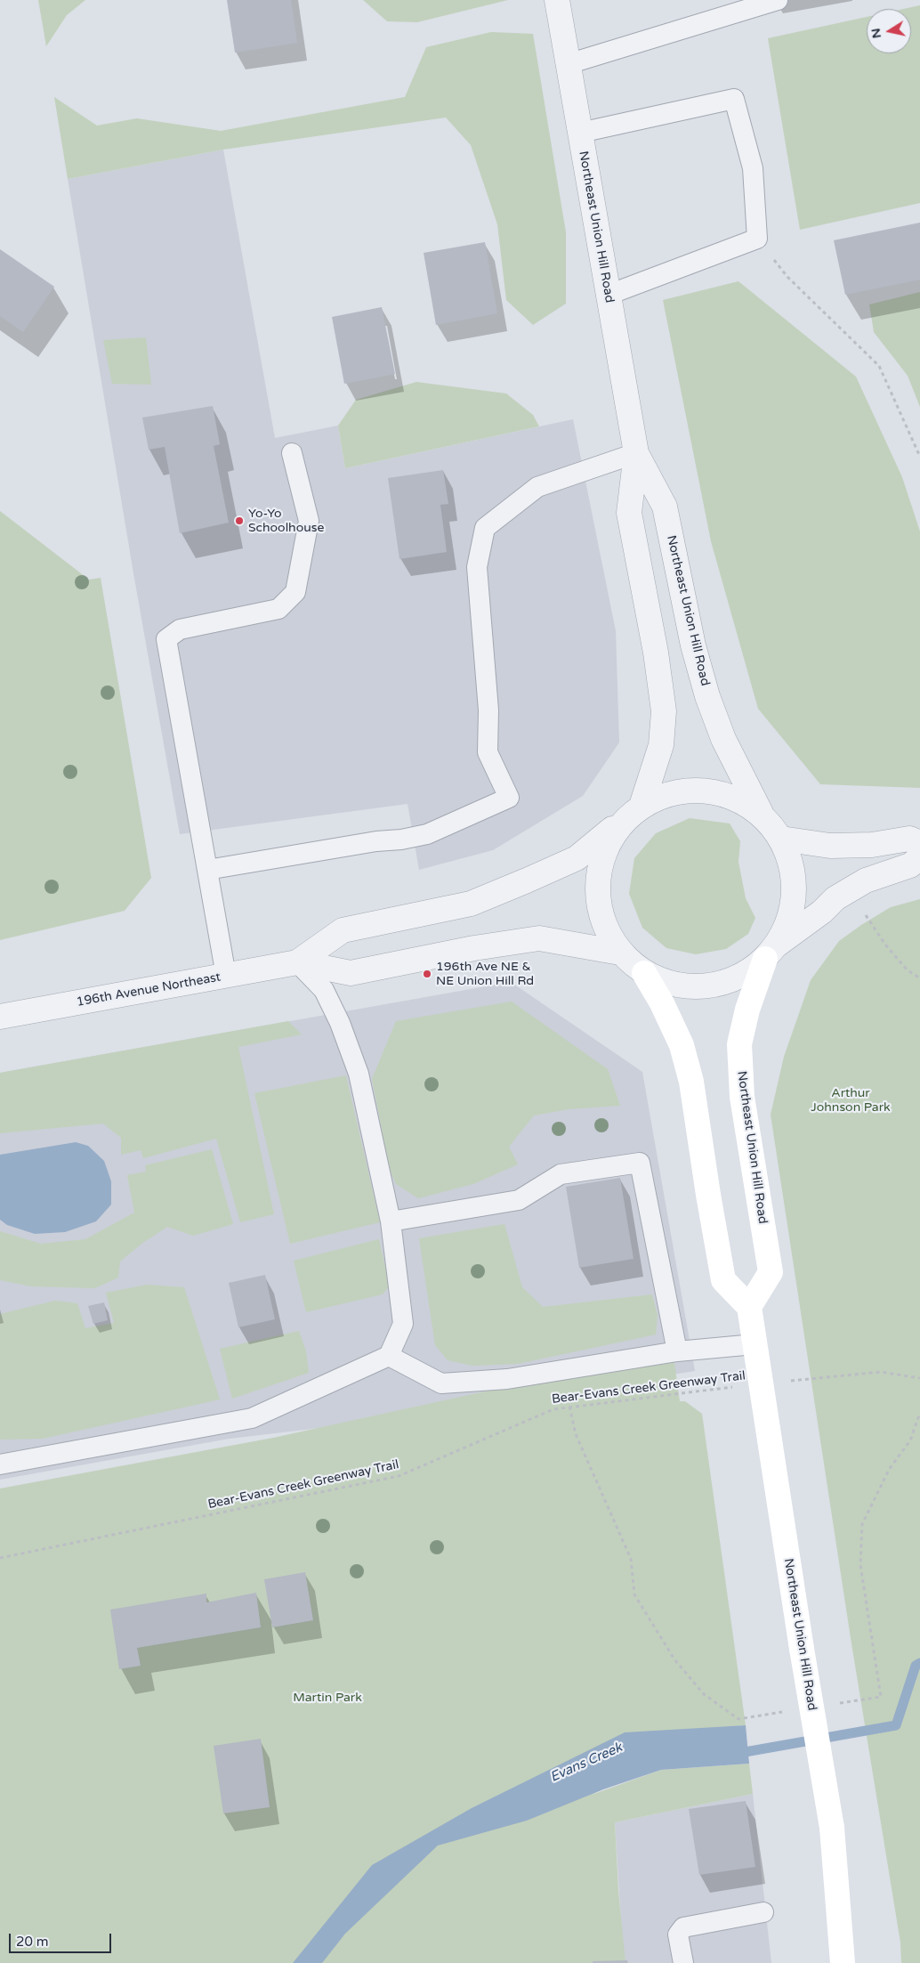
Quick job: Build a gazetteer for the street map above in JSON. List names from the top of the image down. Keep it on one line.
{"streets":{"main road":["Northeast Union Hill Road"],"street":["196th Avenue Northeast"],"path":["Bear-Evans Creek Greenway Trail"]},"crossings":[["Northeast Union Hill Road","196th Avenue Northeast"],["Northeast Union Hill Road","Bear-Evans Creek Greenway Trail"]],"water":["Evans Creek"],"parks":["Arthur Johnson Park","Martin Park"],"places":["Yo-Yo Schoolhouse","196th Ave NE & NE Union Hill Rd"],"scale_bar":"20 m","north":"left"}
